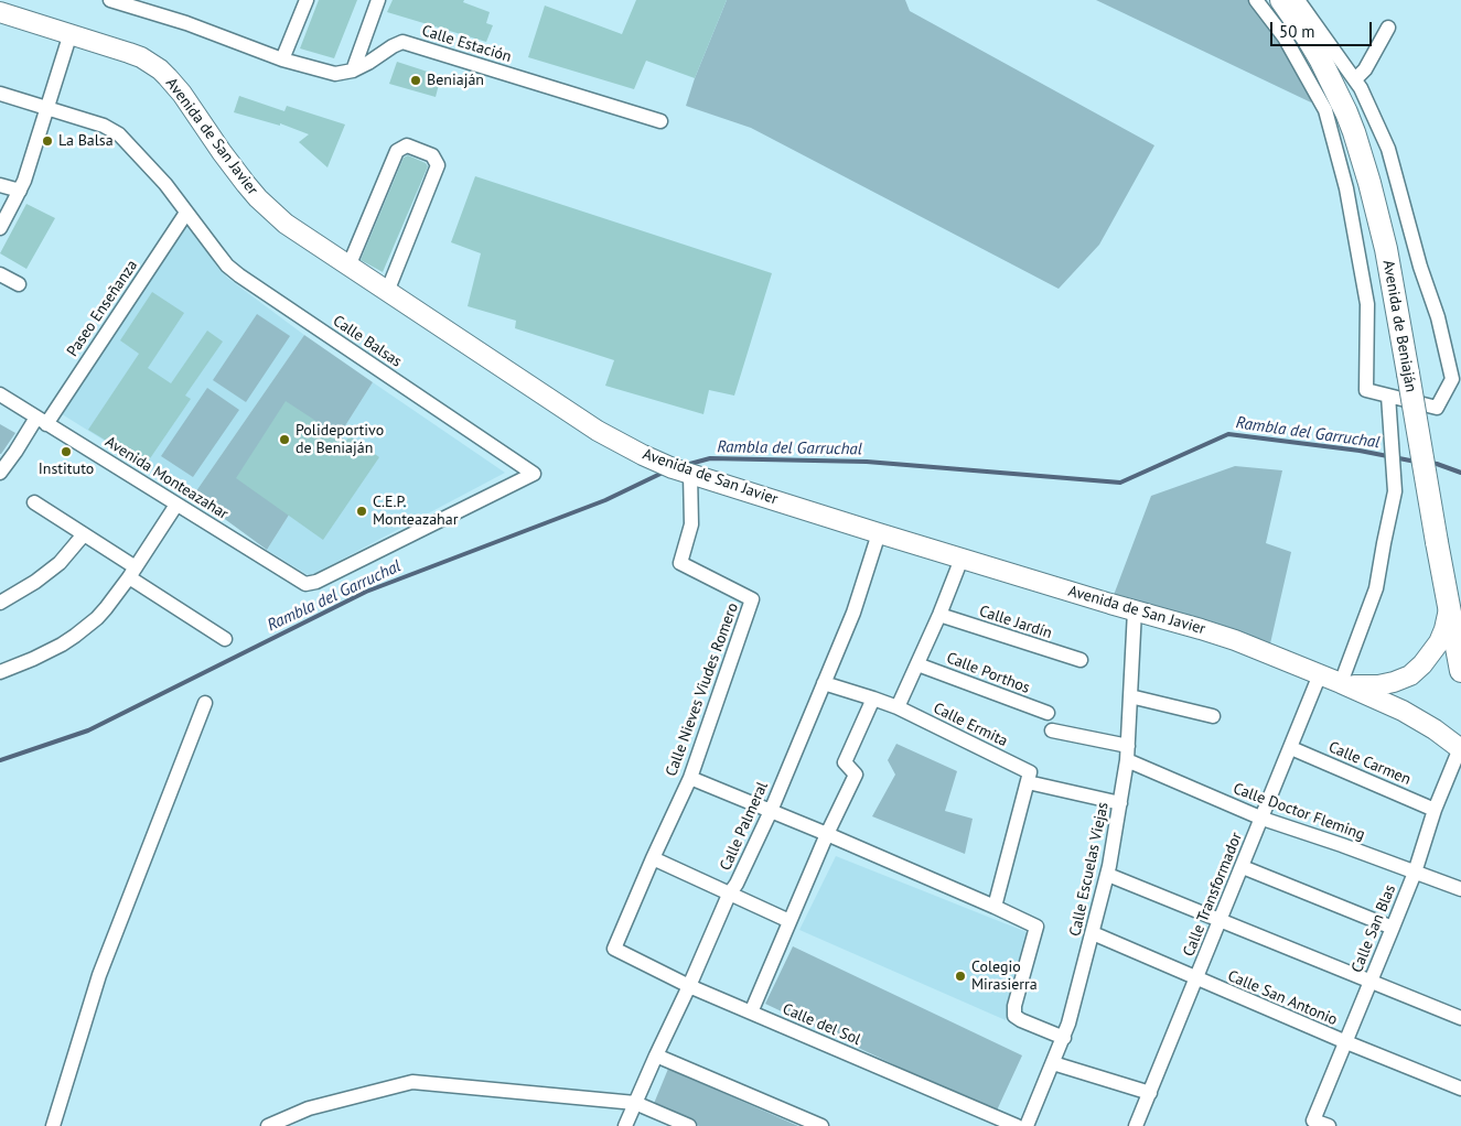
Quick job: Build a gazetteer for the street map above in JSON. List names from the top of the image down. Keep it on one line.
{"streets":{"main road":["Avenida de San Javier","Avenida de Beniaján"],"street":["Calle Estación","Paseo Enseñanza","Calle Balsas","Avenida Monteazahar","Calle Jardín","Calle Porthos","Calle Nieves Viudes Romero","Calle Ermita","Calle Carmen","Calle Doctor Fleming","Calle Palmeral","Calle Escuelas Viejas","Calle Transformador","Calle San Blas","Calle San Antonio","Calle del Sol"]},"crossings":[["Avenida de San Javier","Calle Nieves Viudes Romero"],["Avenida de San Javier","Calle Palmeral"],["Avenida de San Javier","Calle Escuelas Viejas"],["Avenida de San Javier","Calle Transformador"],["Avenida de San Javier","Calle San Blas"],["Paseo Enseñanza","Calle Balsas"],["Paseo Enseñanza","Avenida Monteazahar"],["Calle Balsas","Avenida Monteazahar"],["Calle Nieves Viudes Romero","Calle del Sol"],["Calle Ermita","Calle Palmeral"],["Calle Ermita","Calle Escuelas Viejas"],["Calle Carmen","Calle Transformador"],["Calle Carmen","Calle San Blas"],["Calle Doctor Fleming","Calle Escuelas Viejas"],["Calle Doctor Fleming","Calle Transformador"],["Calle Doctor Fleming","Calle San Blas"],["Calle Palmeral","Calle del Sol"],["Calle Escuelas Viejas","Calle San Antonio"],["Calle Transformador","Calle San Antonio"],["Calle San Blas","Calle San Antonio"]],"water":["Rambla del Garruchal"],"places":["Beniaján","La Balsa","Polideportivo de Beniaján","Instituto","C.E.P. Monteazahar","Colegio Mirasierra"],"scale_bar":"50 m"}
